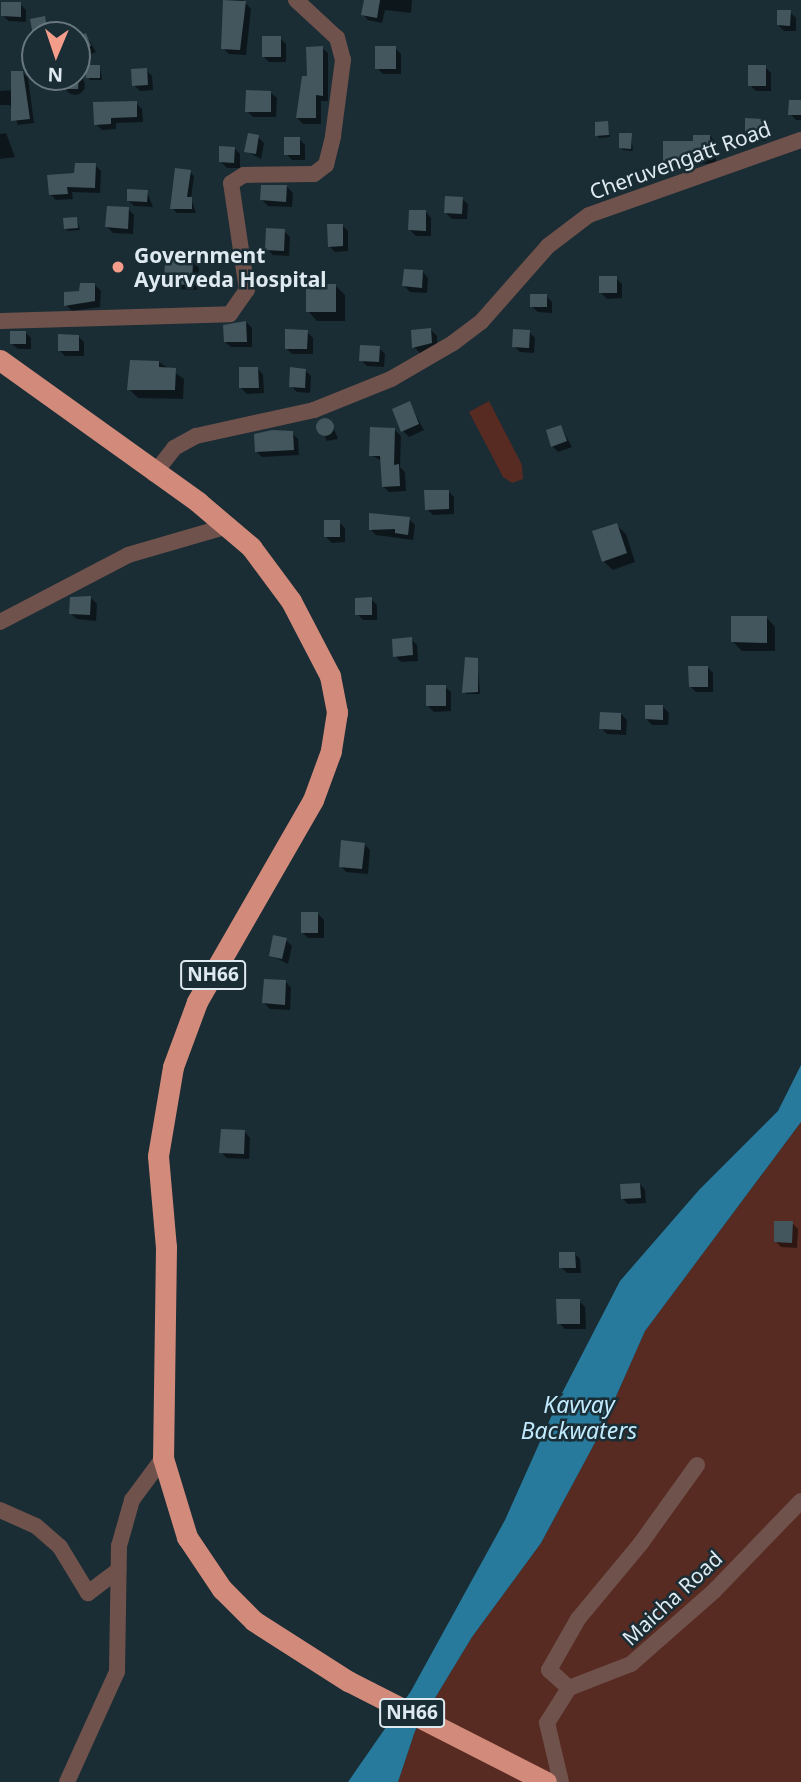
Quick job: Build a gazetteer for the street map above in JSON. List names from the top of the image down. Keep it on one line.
{"streets":{"highway":["NH66"],"street":["Cheruvengatt Road","Maicha Road"]},"crossings":[["Cheruvengatt Road","NH66"]],"water":["Kavvay Backwaters"],"places":["Government Ayurveda Hospital"],"north":"bottom"}
